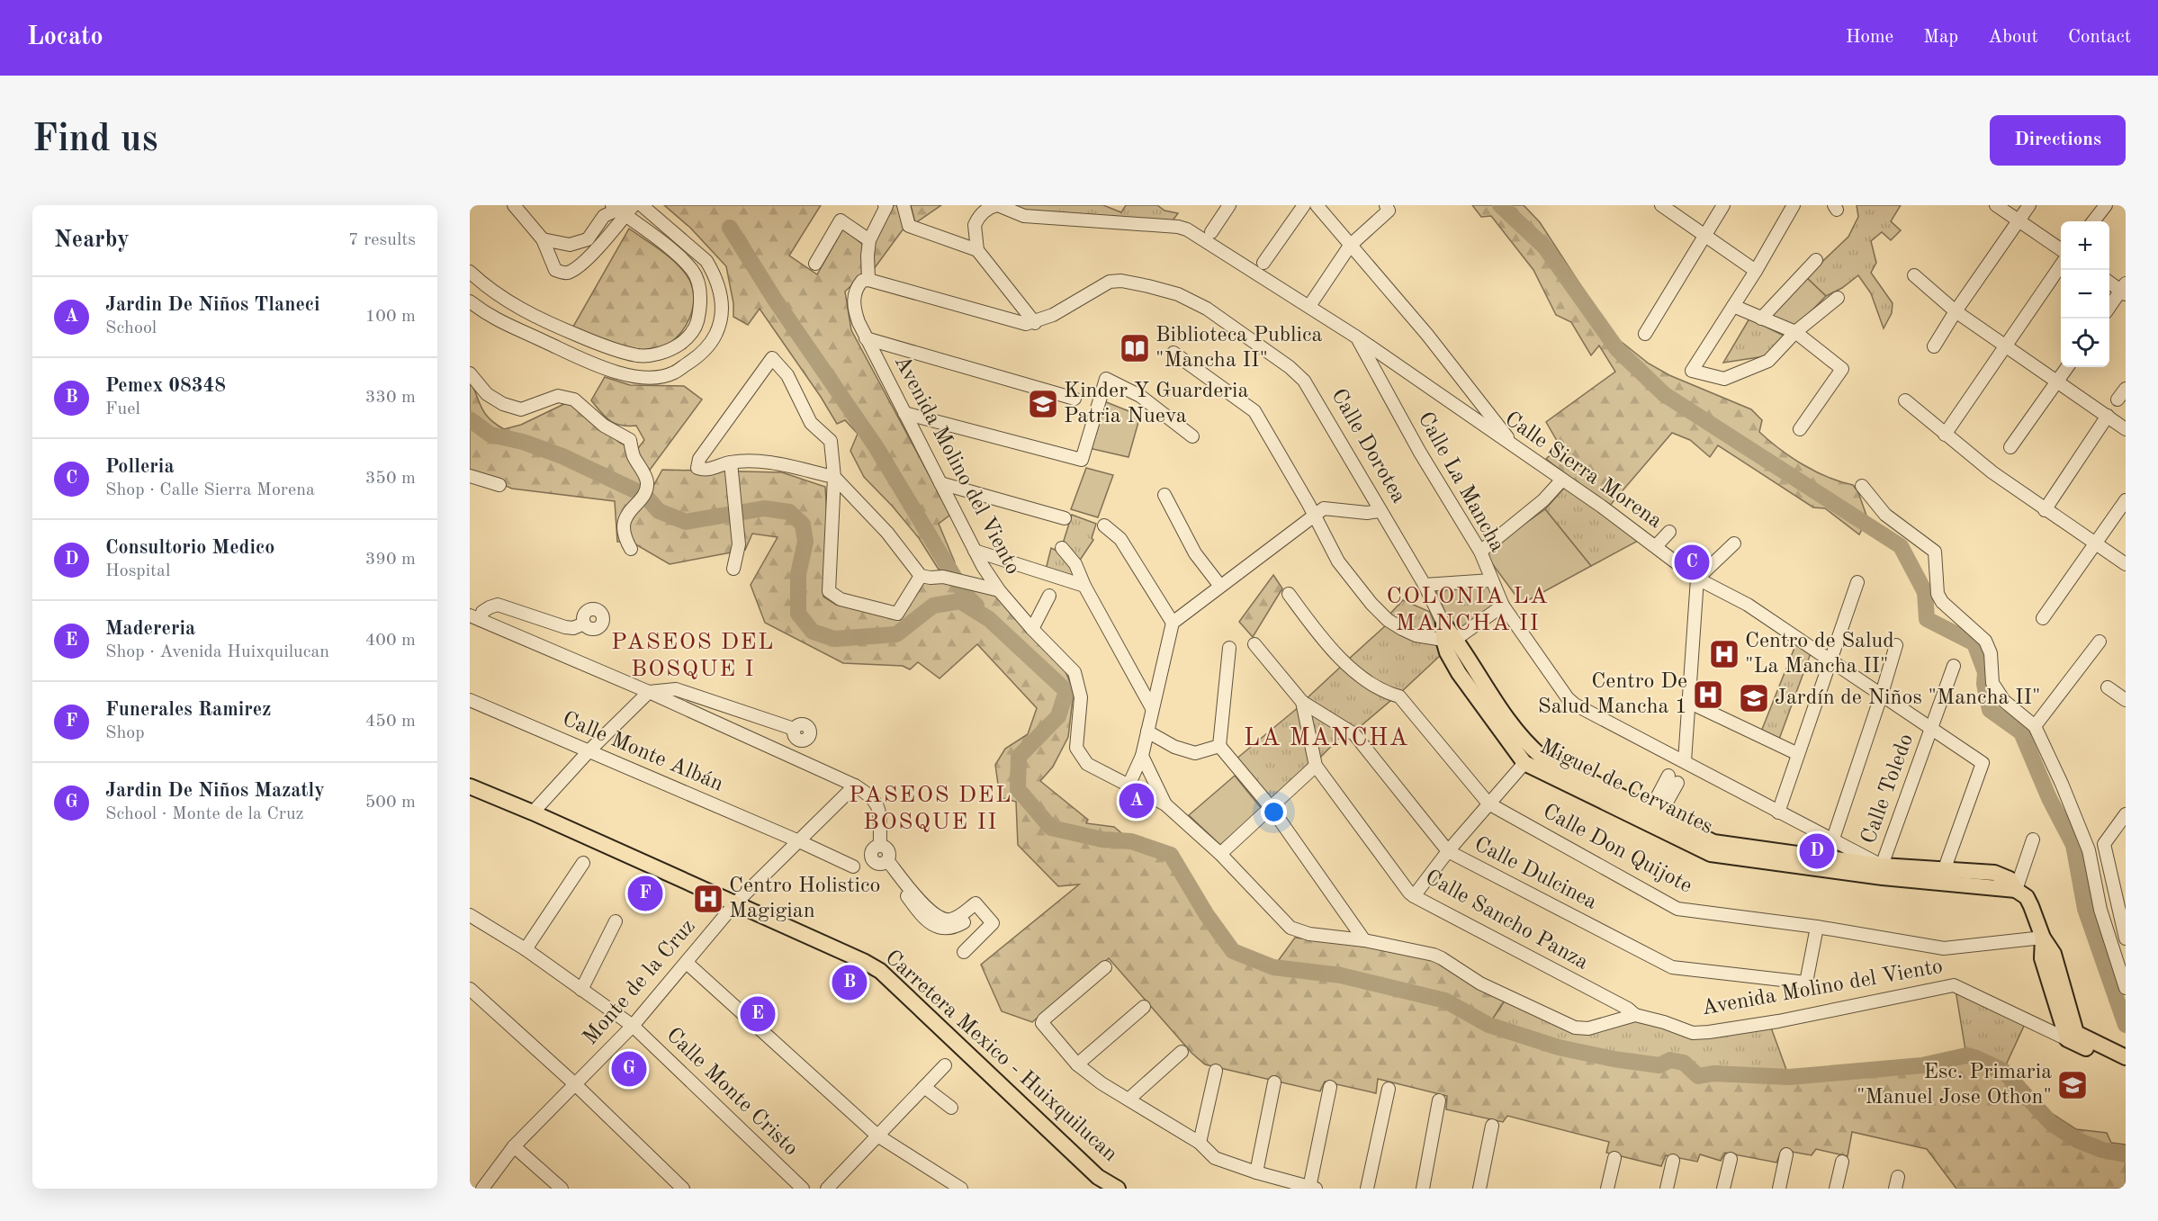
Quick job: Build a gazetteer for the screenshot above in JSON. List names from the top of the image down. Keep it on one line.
{"streets":{"main road":["Calle Dorotea","Avenida Molino del Viento","Miguel de Cervantes","Carretera Mexico - Huixquilucan"],"street":["Calle Sierra Morena","Calle La Mancha","Calle Monte Albán","Calle Toledo","Calle Don Quijote","Calle Dulcinea","Calle Sancho Panza","Monte de la Cruz","Calle Monte Cristo"]},"crossings":[["Calle Dorotea","Miguel de Cervantes"],["Avenida Molino del Viento","Calle Sancho Panza"],["Calle Sierra Morena","Calle La Mancha"],["Calle Sierra Morena","Miguel de Cervantes"],["Calle Sierra Morena","Calle Toledo"],["Calle La Mancha","Calle Toledo"],["Calle Monte Albán","Monte de la Cruz"],["Calle Don Quijote","Calle Dulcinea"],["Monte de la Cruz","Carretera Mexico - Huixquilucan"],["Monte de la Cruz","Calle Monte Cristo"]],"districts":["COLONIA LA MANCHA II","PASEOS DEL BOSQUE I","LA MANCHA","PASEOS DEL BOSQUE II"],"places":{"library":["Biblioteca Publica \"Mancha II\""],"school or university":["Kinder Y Guarderia Patria Nueva","Jardín de Niños \"Mancha II\"","Esc. Primaria \"Manuel Jose Othon\""],"hospital":["Centro de Salud \"La Mancha II\"","Centro De Salud Mancha 1","Centro Holistico Magigian"]},"page":{"header":"Locato","nav":["Home","Map","About","Contact"],"buttons":"Directions","title":"Find us","heading":["Nearby","7 results"],"map_buttons":["+","−"],"list":[{"mark":"A","name":"Jardin De Niños Tlaneci","note":"School","value":"100 m"},{"mark":"B","name":"Pemex 08348","note":"Fuel","value":"330 m"},{"mark":"C","name":"Polleria","note":"Shop · Calle Sierra Morena","value":"350 m"},{"mark":"D","name":"Consultorio Medico","note":"Hospital","value":"390 m"},{"mark":"E","name":"Madereria","note":"Shop · Avenida Huixquilucan","value":"400 m"},{"mark":"F","name":"Funerales Ramirez","note":"Shop","value":"450 m"},{"mark":"G","name":"Jardin De Niños Mazatly","note":"School · Monte de la Cruz","value":"500 m"}],"pins":["C","A","D","F","B","E","G"]}}
